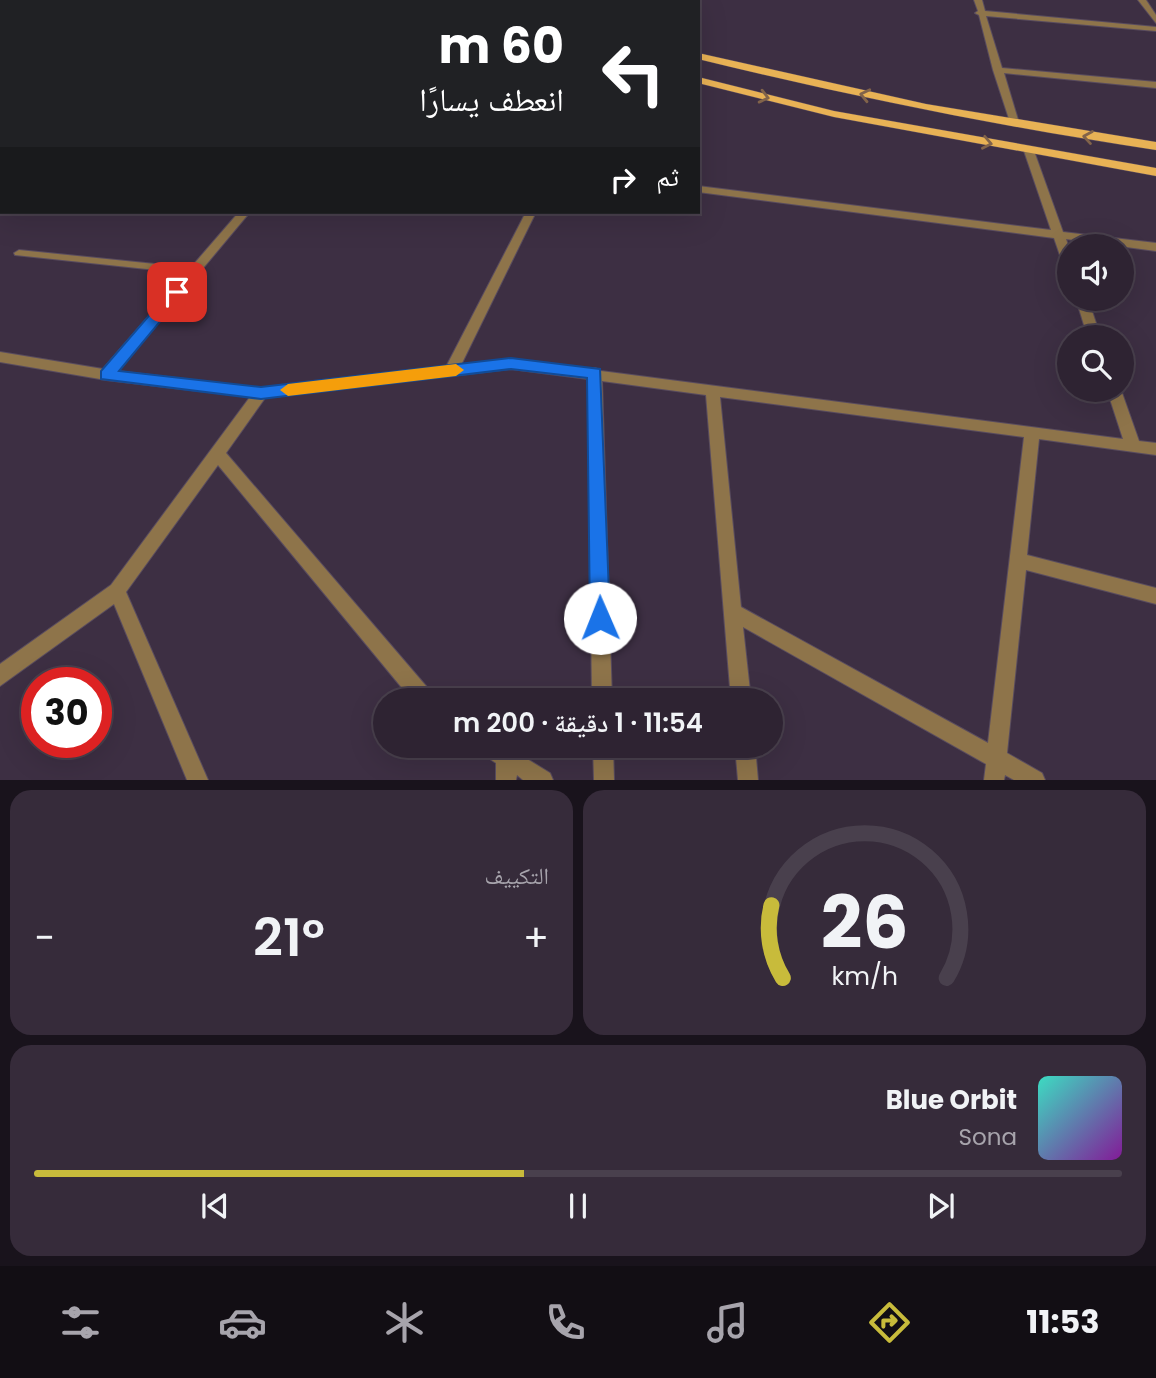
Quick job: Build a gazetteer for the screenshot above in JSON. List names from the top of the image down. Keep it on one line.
{"page":{"turn":["60 m","انعطف يسارًا"],"then":"ثم","limit":"30","trip":"11:54 · 1 دقيقة · 200 m","tile":"التكييف","heat":["−","21°","+"],"song":["Blue Orbit","Sona"],"tabs":"11:53","gauge":["26","km/h"]}}
